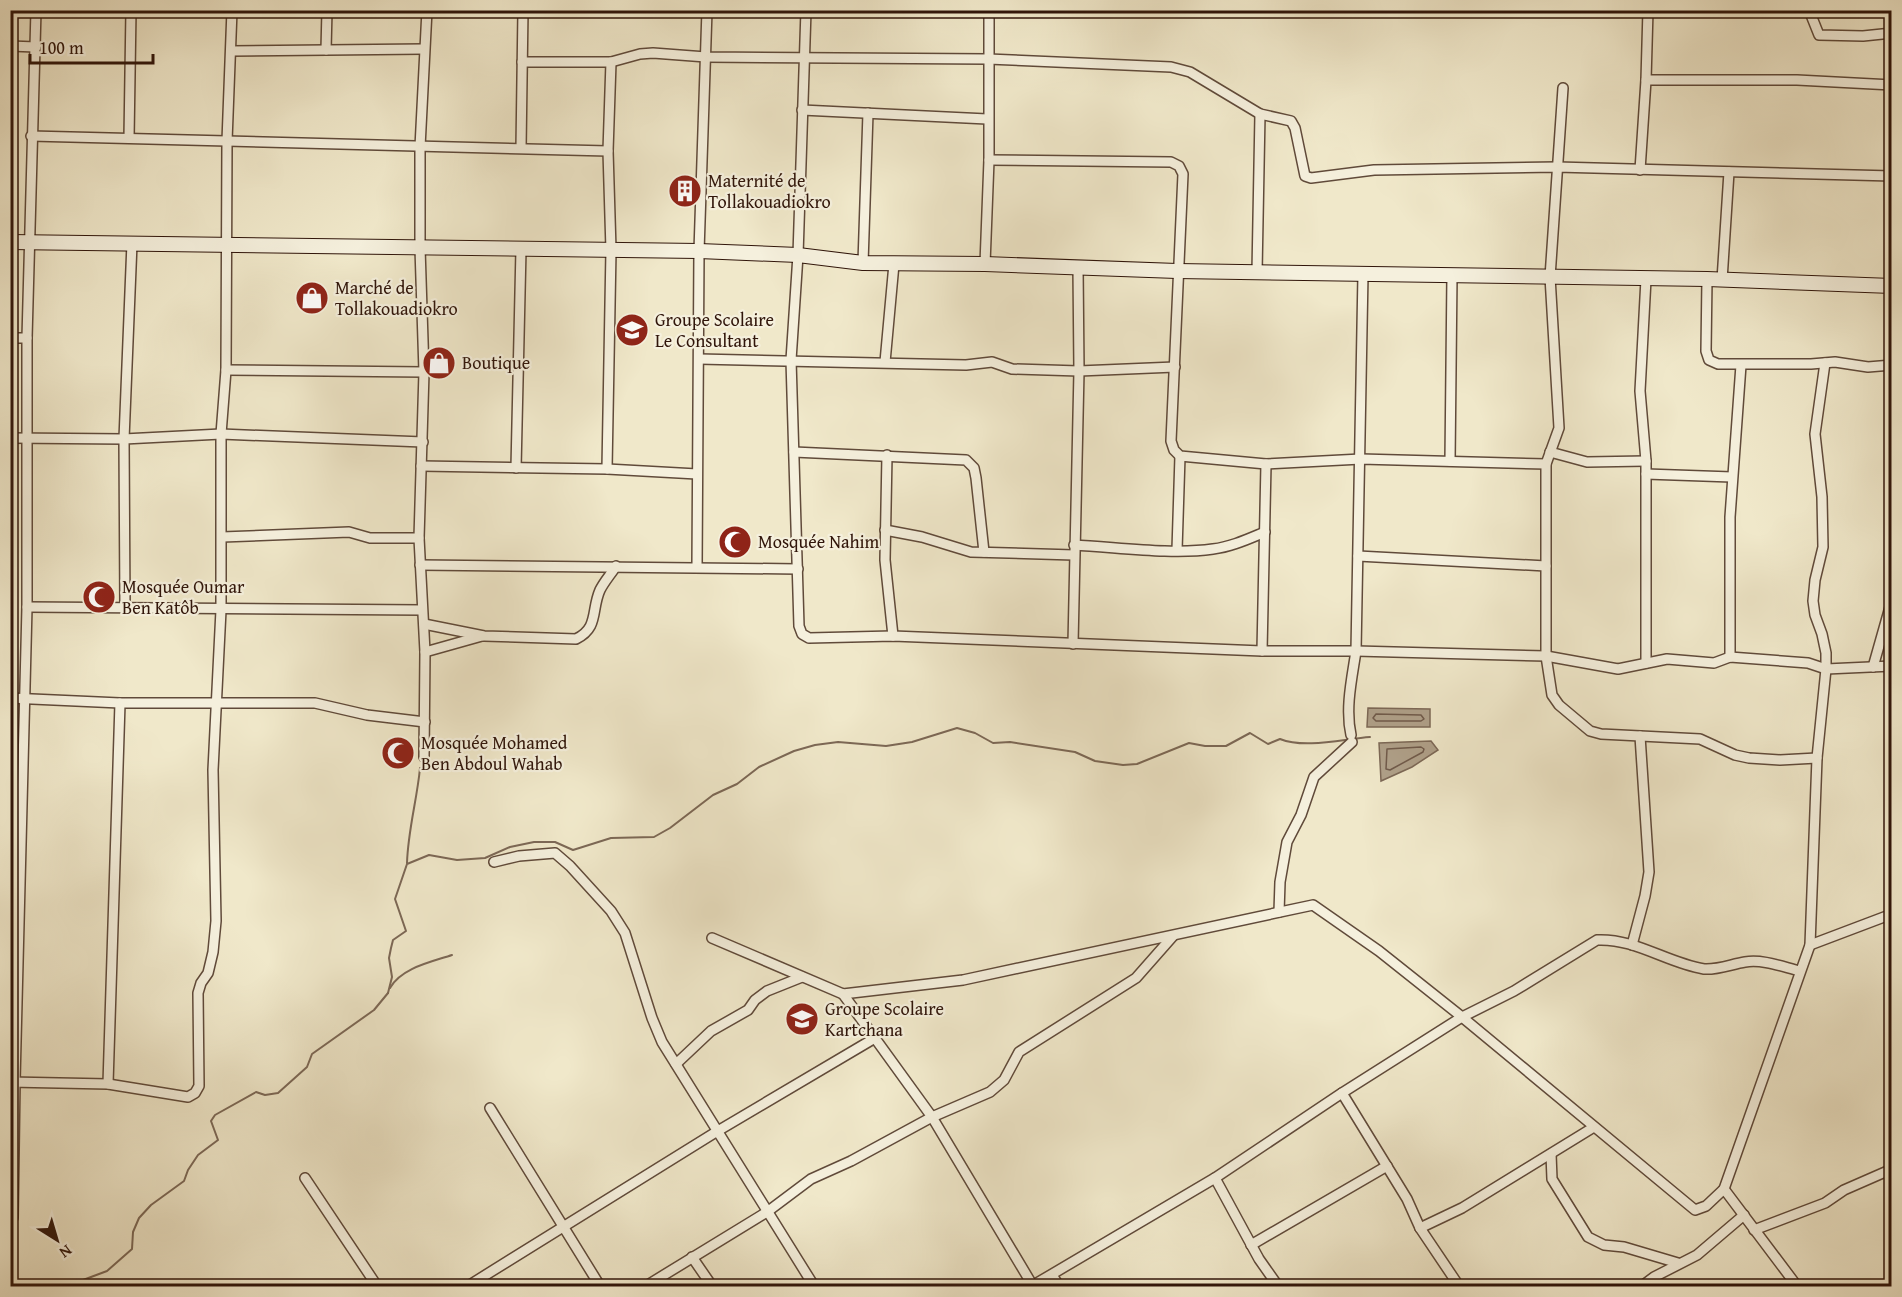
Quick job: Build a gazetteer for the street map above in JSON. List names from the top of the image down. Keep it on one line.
{"places":{"building":["Maternité de Tollakouadiokro"],"shop":["Marché de Tollakouadiokro","Boutique"],"school or university":["Groupe Scolaire Le Consultant","Groupe Scolaire Kartchana"],"mosque":["Mosquée Nahim","Mosquée Oumar Ben Katôb","Mosquée Mohamed Ben Abdoul Wahab"]},"scale_bar":"100 m","north":"bottom right"}
